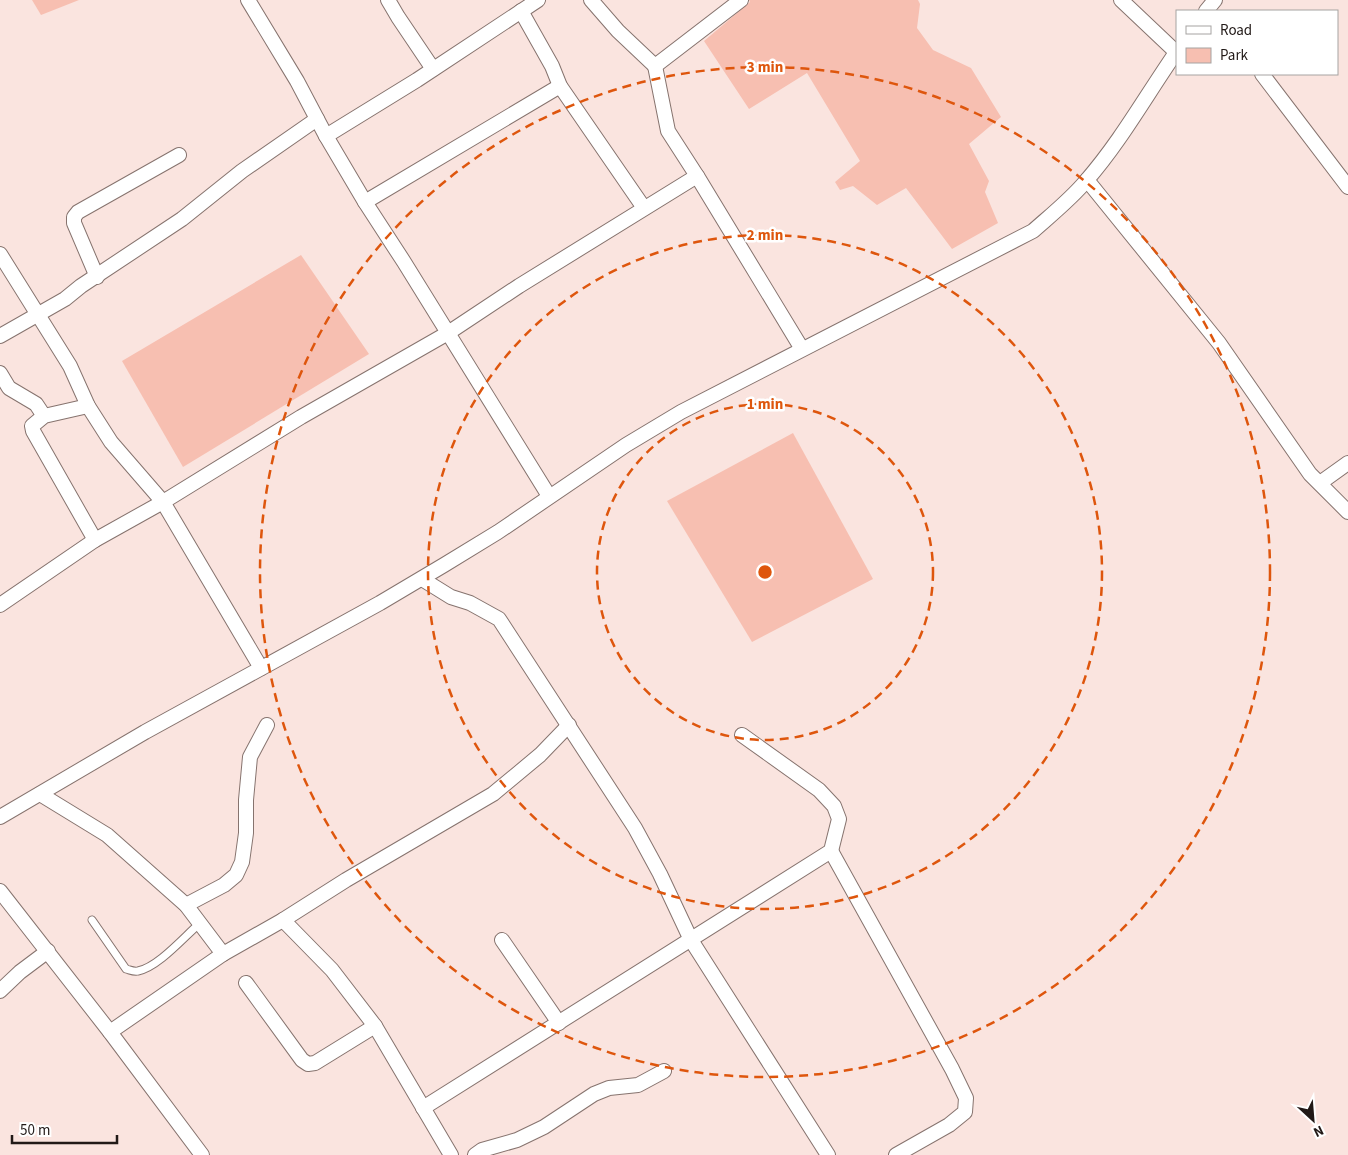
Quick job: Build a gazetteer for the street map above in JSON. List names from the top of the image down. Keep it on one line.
{"legend":["Road","Park"],"scale_bar":"50 m","north":"bottom right","rings":["3 min","2 min","1 min"]}
